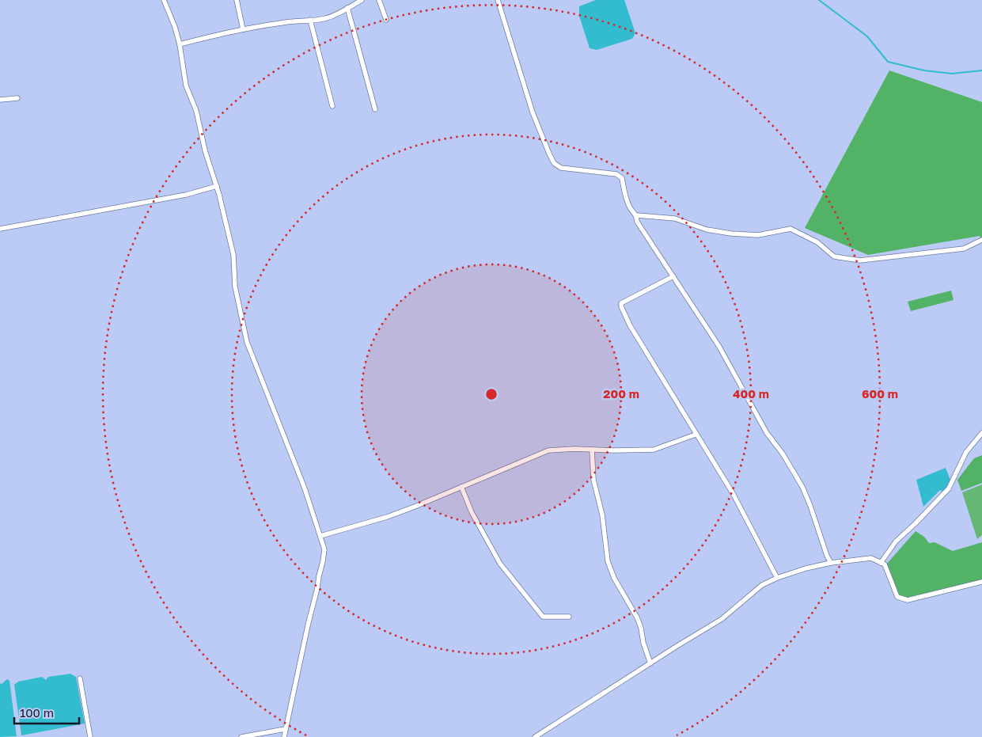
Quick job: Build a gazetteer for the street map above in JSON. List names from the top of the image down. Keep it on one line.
{"scale_bar":"100 m","rings":["200 m","400 m","600 m"]}
